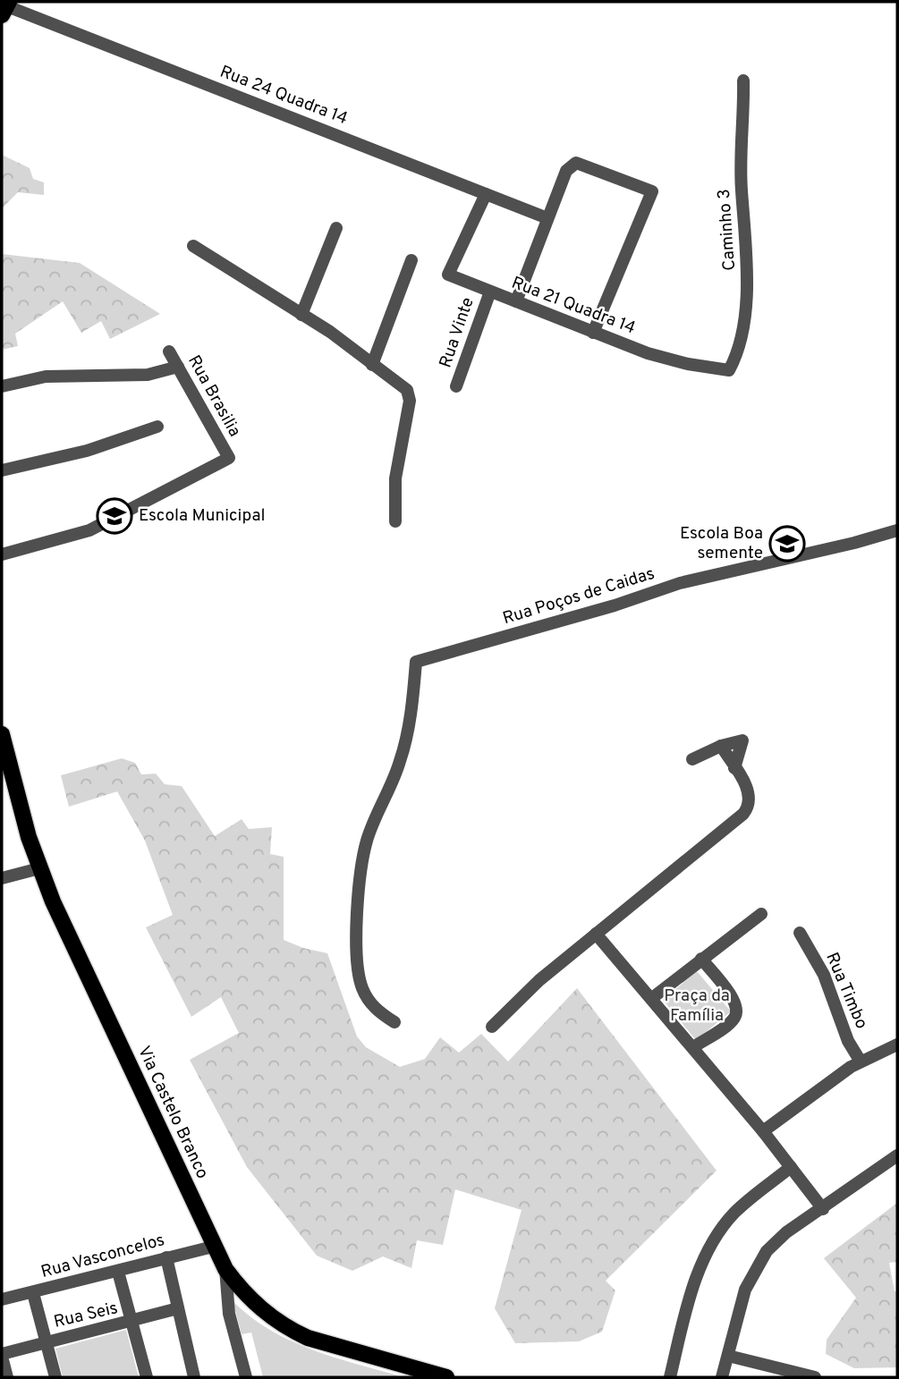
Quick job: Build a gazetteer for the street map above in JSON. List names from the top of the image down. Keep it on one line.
{"streets":{"main road":["Via Castelo Branco"],"street":["Rua 24 Quadra 14","Caminho 3","Rua 21 Quadra 14","Rua Vinte","Rua Brasilia","Rua Poços de Caidas","Rua Timbo","Rua Vasconcelos","Rua Seis"]},"crossings":[["Rua 24 Quadra 14","Rua 21 Quadra 14"],["Caminho 3","Rua 21 Quadra 14"],["Rua 21 Quadra 14","Rua Vinte"],["Via Castelo Branco","Rua Vasconcelos"]],"parks":["Praça da Família"],"places":{"school or university":["Escola Municipal","Escola Boa semente"]}}
